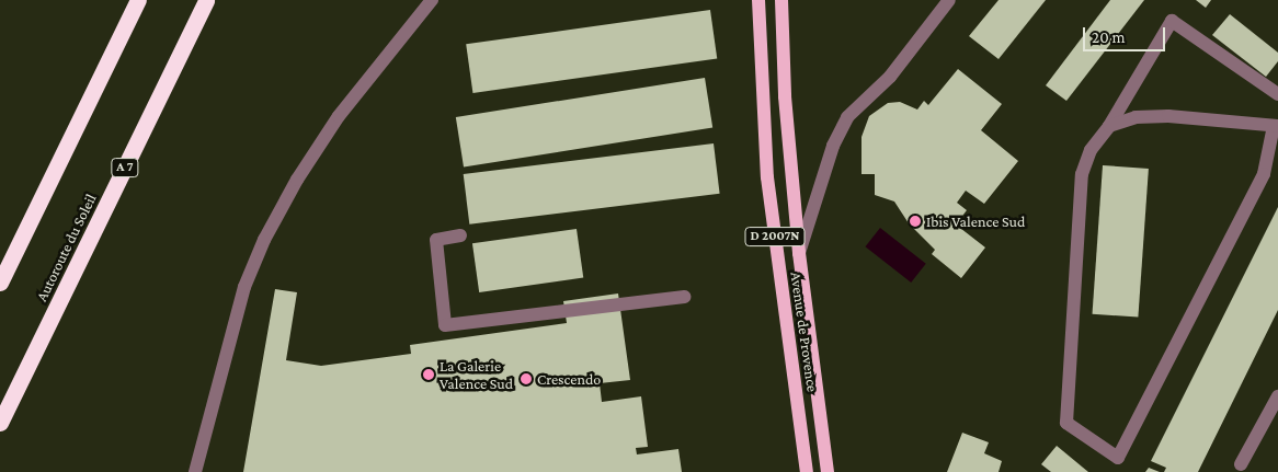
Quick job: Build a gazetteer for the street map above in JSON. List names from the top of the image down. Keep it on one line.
{"streets":{"highway":["A 7","Autoroute du Soleil"],"main road":["D 2007N","Avenue de Provence"]},"places":["Ibis Valence Sud","La Galerie Valence Sud","Crescendo"],"scale_bar":"20 m"}
